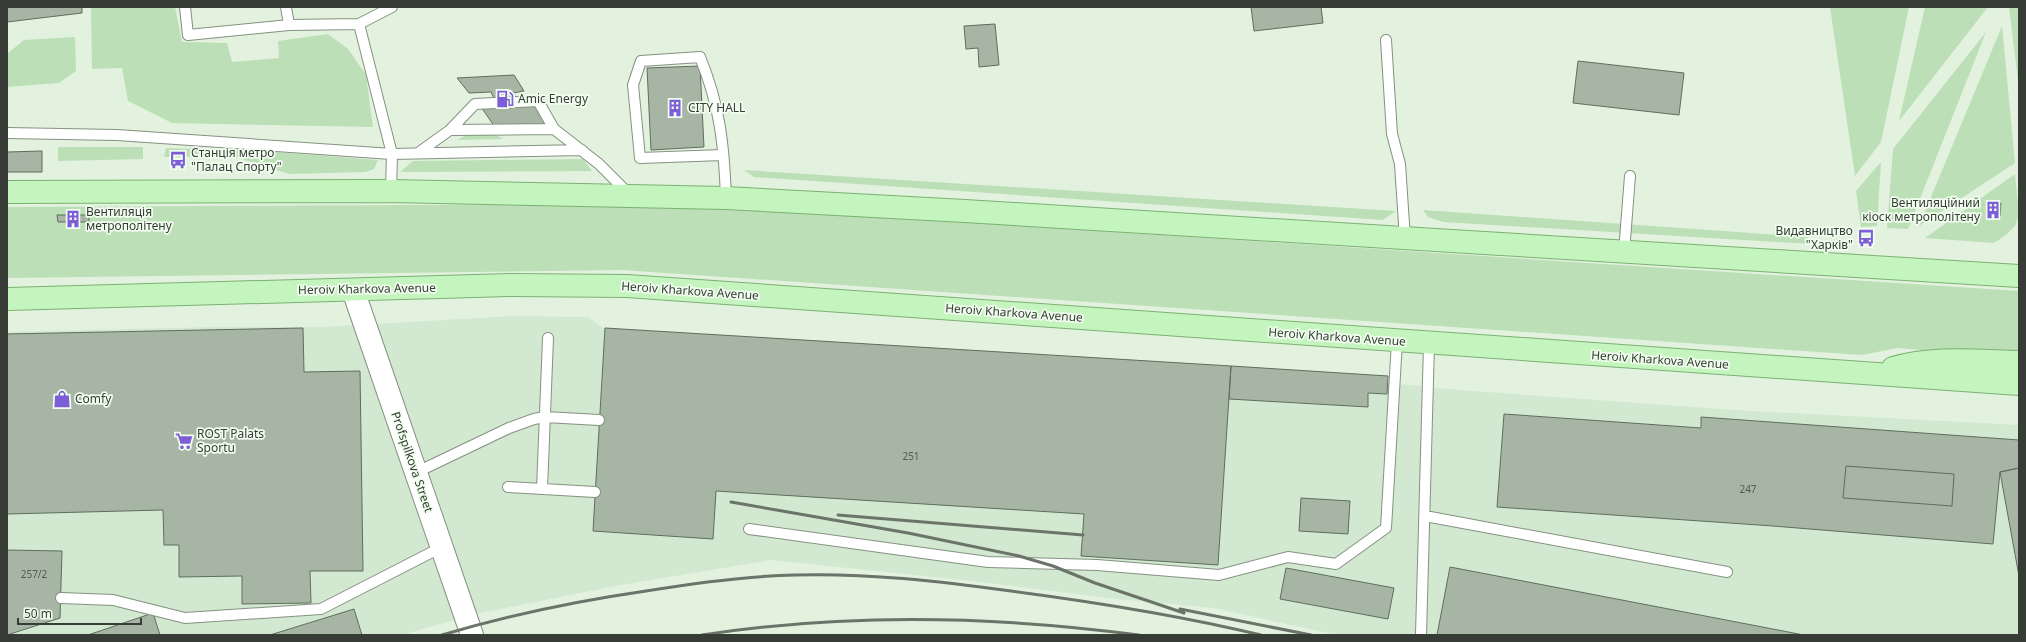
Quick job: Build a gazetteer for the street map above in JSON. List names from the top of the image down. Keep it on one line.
{"streets":{"main road":["Heroiv Kharkova Avenue"],"street":["Profspilkova Street"]},"crossings":[["Heroiv Kharkova Avenue","Profspilkova Street"]],"places":{"fuel station":["Amic Energy"],"building":["CITY HALL","Вентиляційний кіоск метрополітену","Вентиляція метрополітену"],"bus stop":["Станція метро \"Палац Спорту\"","Видавництво \"Харків\""],"shop":["Comfy"],"supermarket":["ROST Palats Sportu"]},"house_numbers":["251","247","257/2"],"scale_bar":"50 m"}
